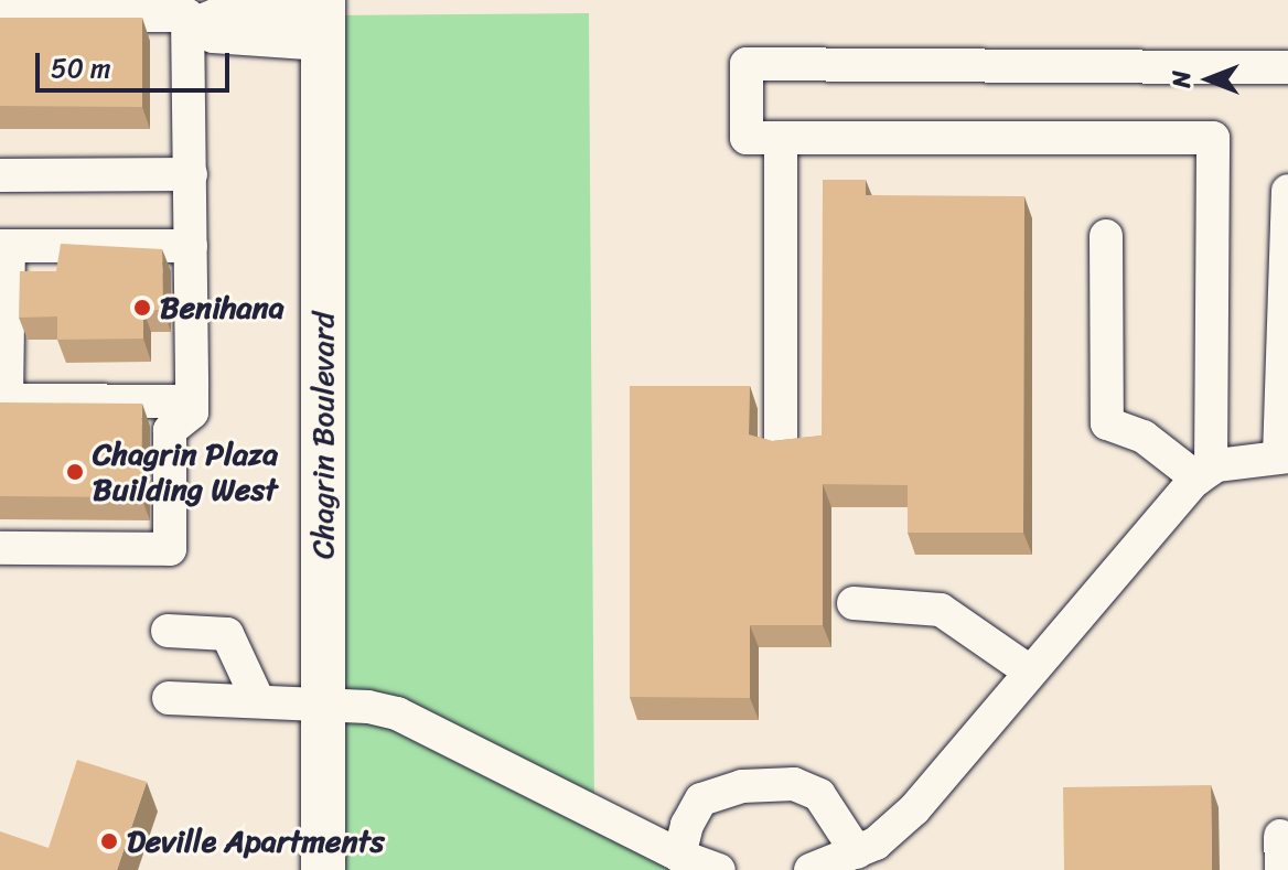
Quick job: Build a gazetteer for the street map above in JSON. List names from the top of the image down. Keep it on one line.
{"streets":{"main road":["Chagrin Boulevard"]},"places":["Benihana","Chagrin Plaza Building West","Deville Apartments"],"scale_bar":"50 m","north":"left"}
